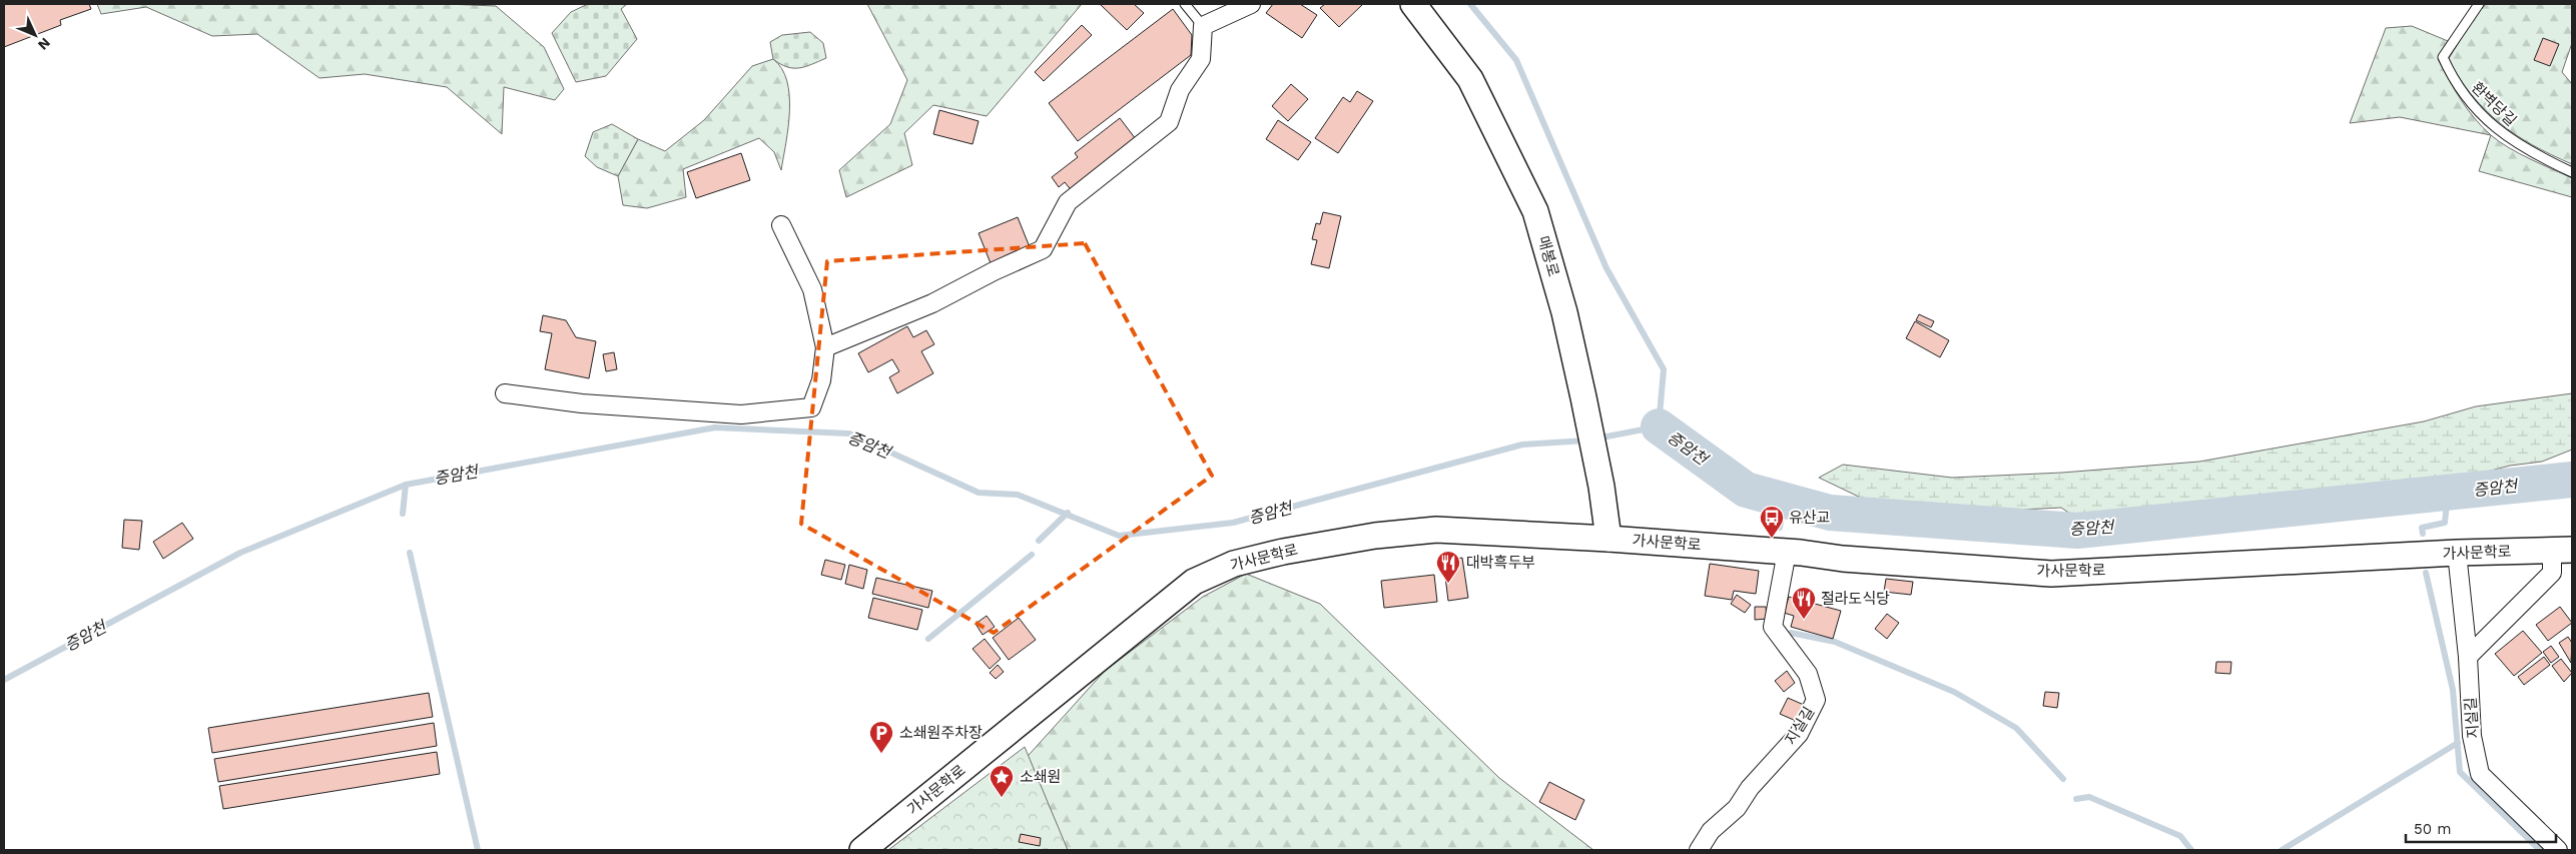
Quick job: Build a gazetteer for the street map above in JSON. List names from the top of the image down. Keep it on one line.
{"streets":{"main road":["매봉로","가사문학로"],"street":["지실길"],"lane":["환벽당길"]},"crossings":[["매봉로","가사문학로"],["가사문학로","지실길"]],"water":["증암천"],"places":{"bus stop":["유산교"],"restaurant":["대박흑두부","절라도식당"],"parking":["소쇄원주차장"],"place":["소쇄원"]},"scale_bar":"50 m","north":"bottom right"}
